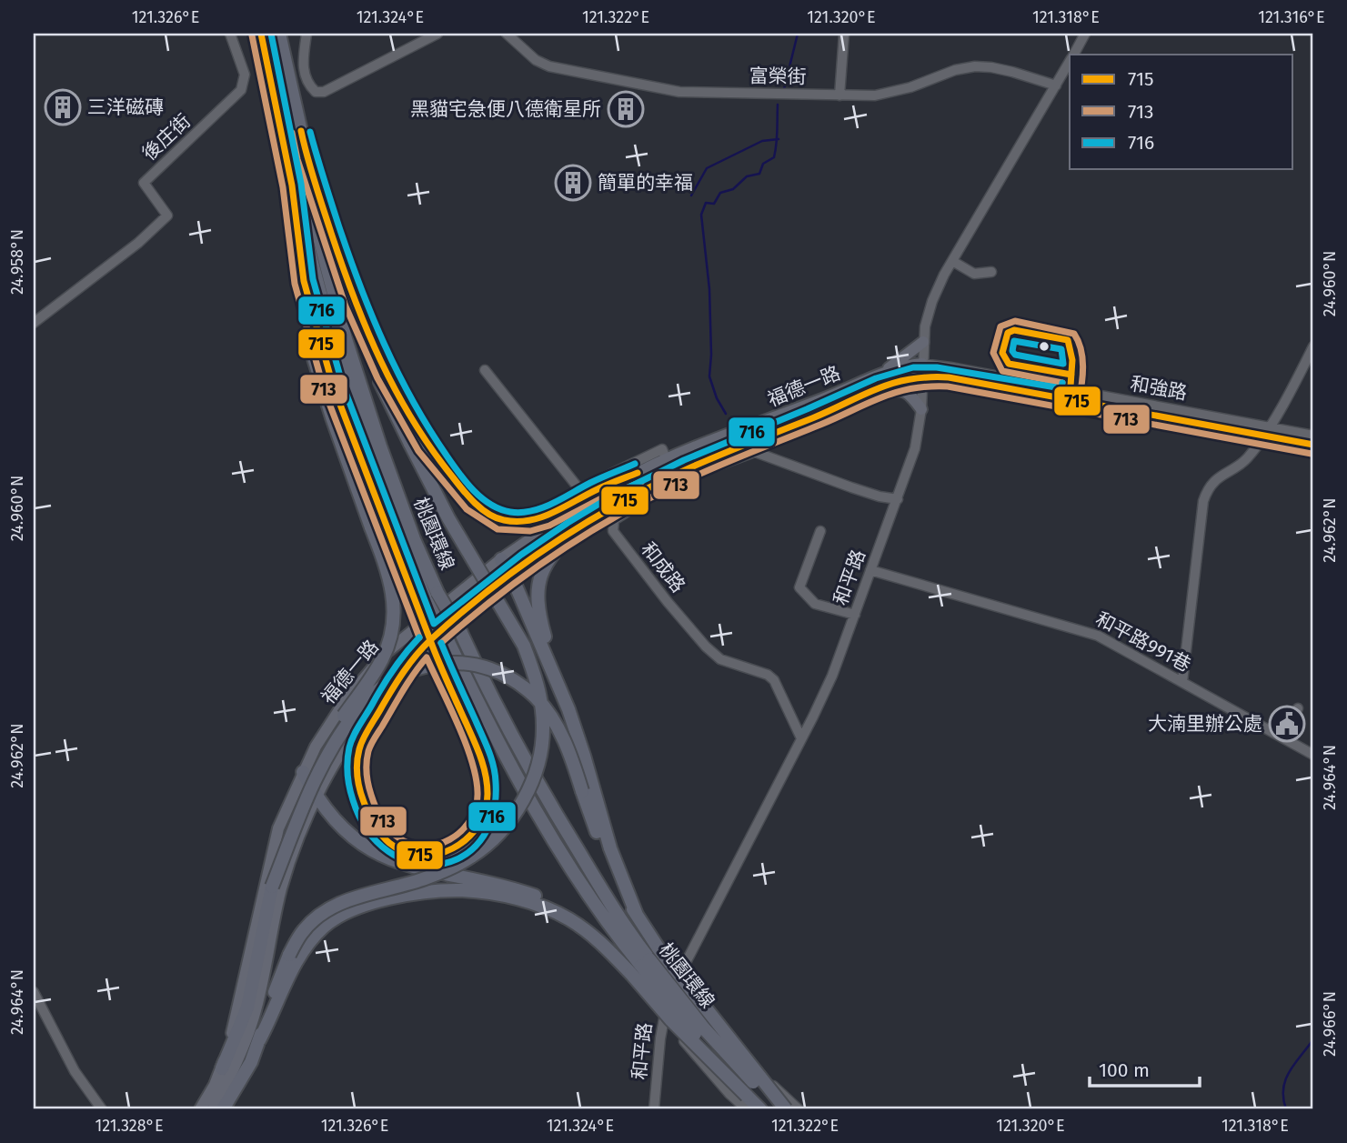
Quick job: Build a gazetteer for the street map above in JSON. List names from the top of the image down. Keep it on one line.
{"streets":{"highway":["桃園環線"],"main road":["福德一路"],"street":["富榮街","後庄街","和強路","和成路","和平路","和平路991巷"]},"crossings":[["富榮街","和平路"],["福德一路","和強路"],["福德一路","和成路"],["福德一路","和平路"],["和強路","和平路"],["和成路","和平路"],["和平路","和平路991巷"]],"places":{"building":["三洋磁磚","黑貓宅急便八德衛星所","簡單的幸福"],"public building":["大湳里辦公處"]},"lines":["transit line 715","transit line 716","transit line 713"],"legend":["715","713","716"],"scale_bar":"100 m","coordinates":["121.326°E","121.324°E","121.322°E","121.320°E","121.318°E","121.316°E","24.958°N","24.960°N","24.962°N","24.964°N","24.966°N","121.328°E"]}
